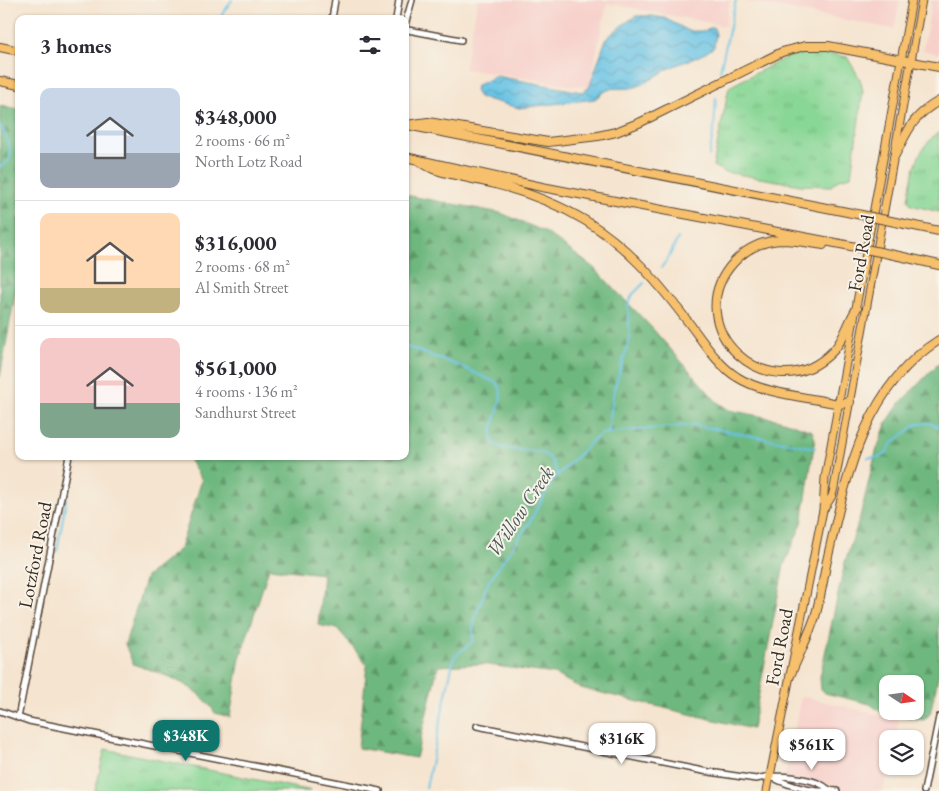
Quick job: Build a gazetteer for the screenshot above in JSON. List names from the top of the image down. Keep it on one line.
{"streets":{"main road":["Ford Road"],"street":["Lotzford Road"]},"water":["Willow Creek"],"north":"right","page":{"heading":"3 homes","list":[{"name":"$348,000","note":"2 rooms · 66 m² · North Lotz Road"},{"name":"$316,000","note":"2 rooms · 68 m² · Al Smith Street"},{"name":"$561,000","note":"4 rooms · 136 m² · Sandhurst Street"}],"price":["$348K","$316K","$561K"]}}
